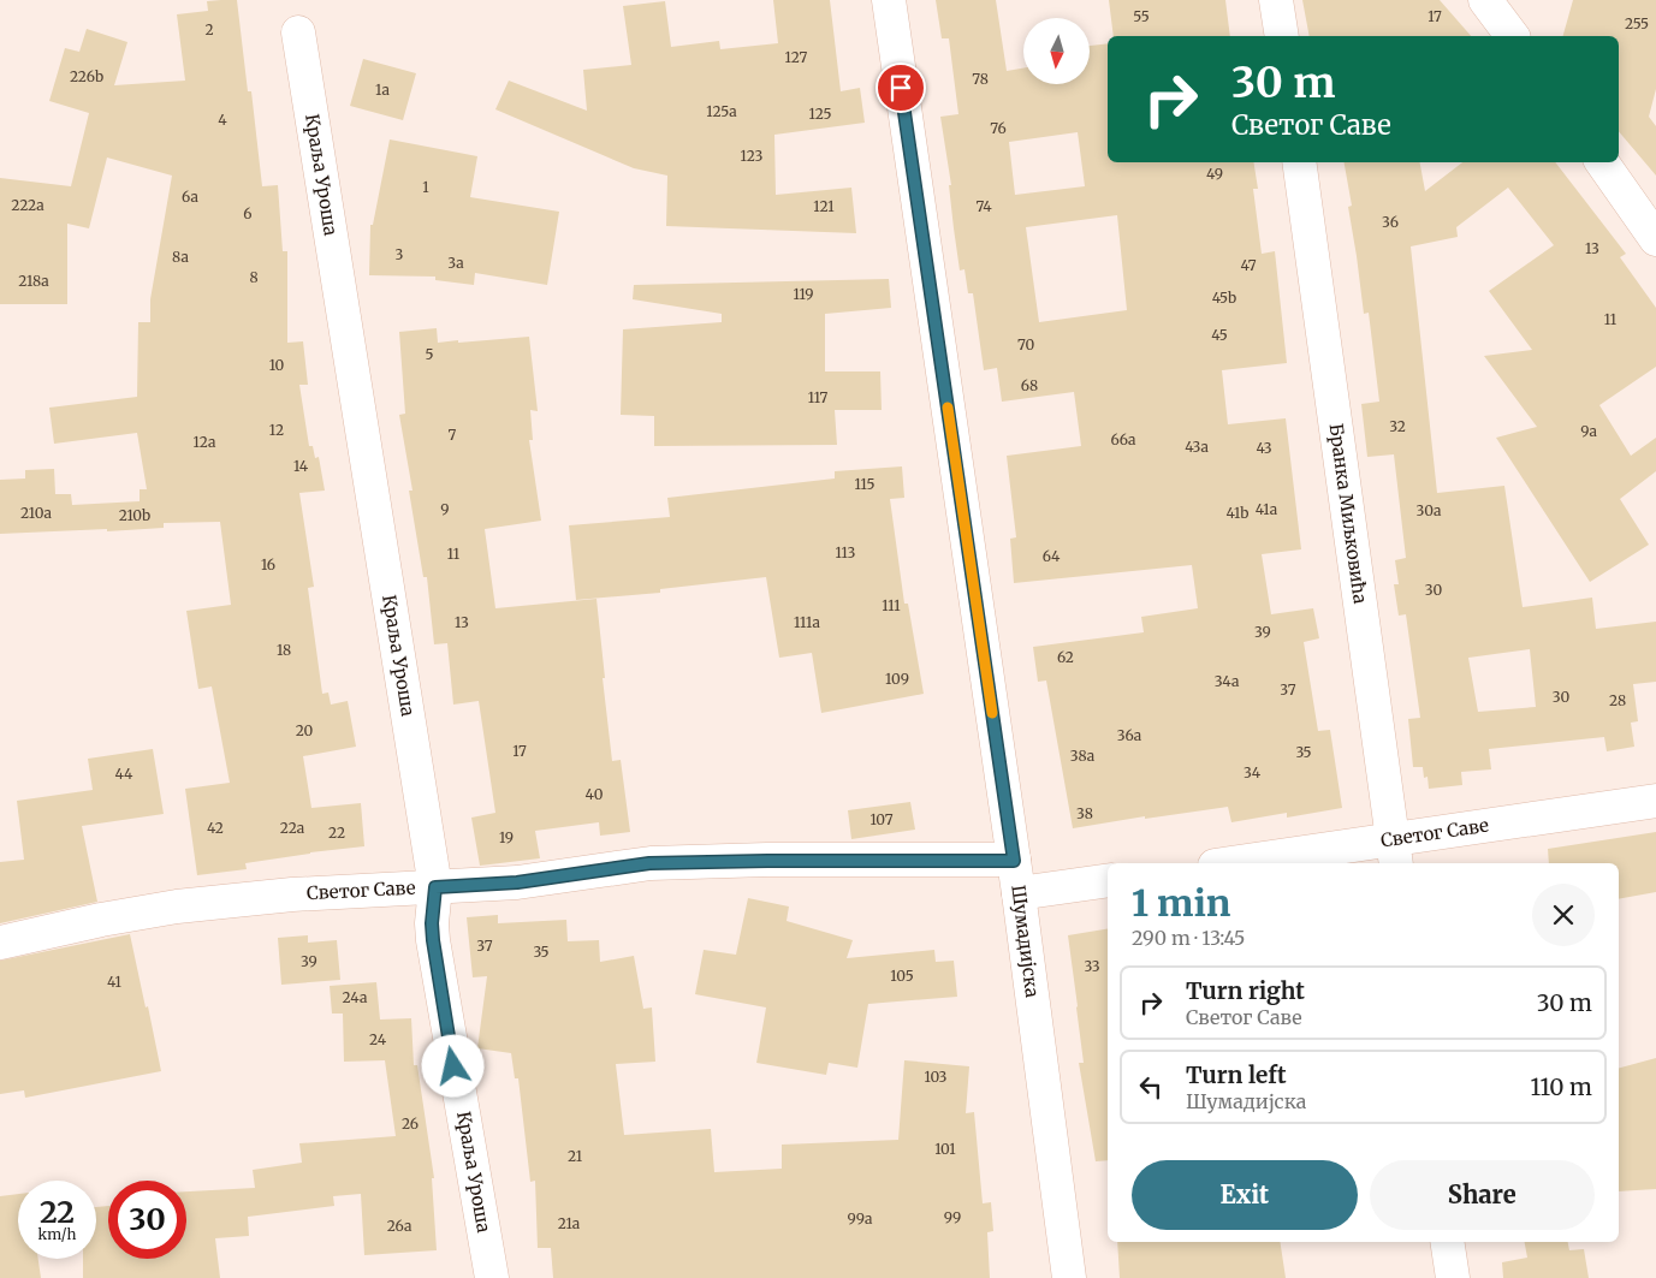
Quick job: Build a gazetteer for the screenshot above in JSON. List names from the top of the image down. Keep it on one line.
{"streets":{"street":["Краља Уроша","Бранка Миљковића","Светог Саве","Шумадијска"]},"crossings":[["Краља Уроша","Светог Саве"],["Бранка Миљковића","Светог Саве"],["Светог Саве","Шумадијска"]],"house_numbers":["55","17","255","2","127","226b","78","1a","125a","125","4","76","123","49","1","6a","222a","121","74","6","36","13","3","8a","3a","47","8","218a","119","45b","11","45","70","5","10","68","117","32","12","9a","7","66a","12a","43a","43","14","115","9","41a","30a","210a","41b","210b","113","11","64","16","30","111","13","111a","39","18","62","109","34a","37","30","28","20","36a","17","35","38a","34","44","40","38","107","42","22a","22","19","37","35","39","33","105","41","24a","24","103","26","101","21","99","99a","21a","26a"],"north":"bottom","page":{"turn":["30 m","Светог Саве"],"heading":["1 min","290 m · 13:45"],"list":[{"name":"Turn right","note":"Светог Саве","value":"30 m"},{"name":"Turn left","note":"Шумадијска","value":"110 m"}],"buttons":["Exit","Share"],"speed":"22 km/h","limit":"30"}}
